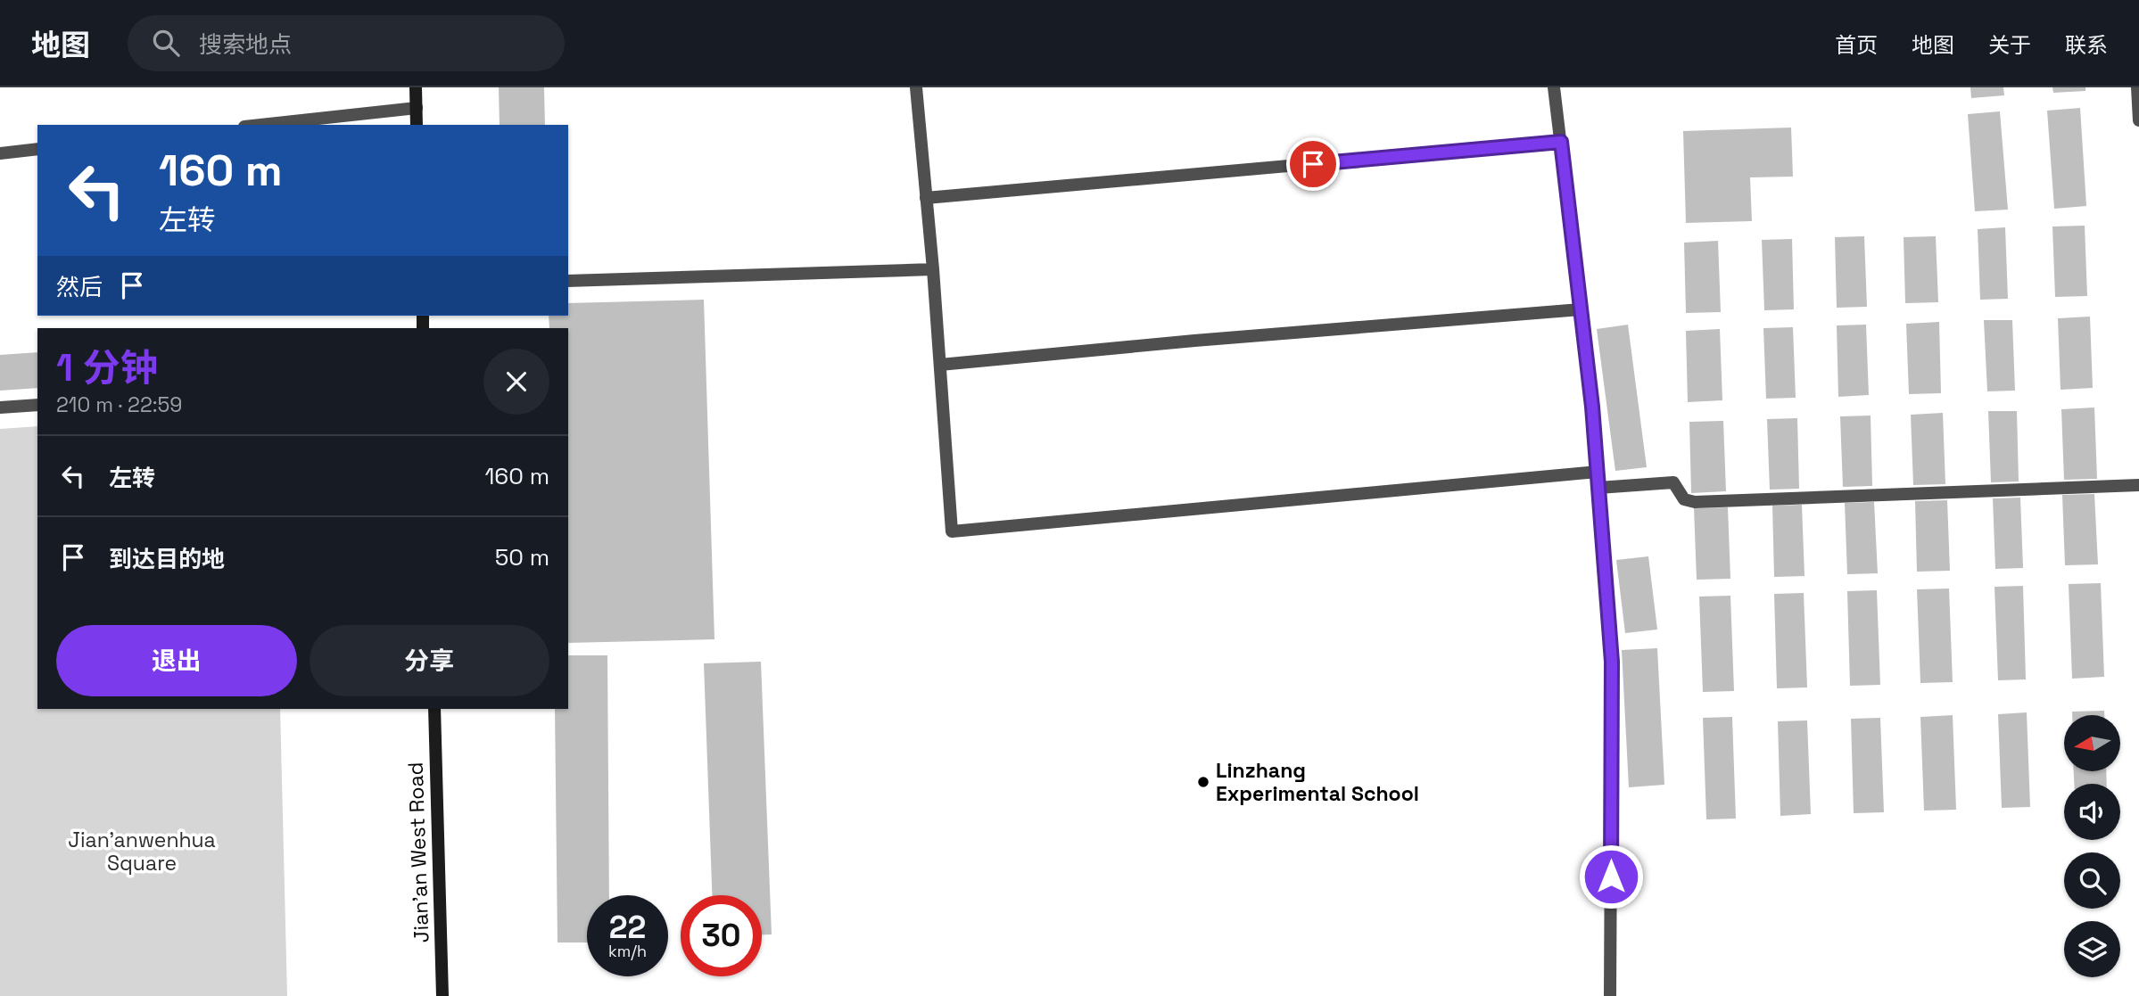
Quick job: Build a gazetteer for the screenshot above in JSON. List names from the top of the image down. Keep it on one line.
{"streets":{"main road":["Jian'an West Road"]},"parks":["Jian'anwenhua Square"],"places":["Linzhang Experimental School"],"north":"left","page":{"header":"地图","search":"搜索地点","nav":["首页","地图","关于","联系"],"turn":["160 m","左转"],"then":"然后","heading":["1 分钟","210 m · 22:59"],"list":[{"name":"左转","value":"160 m"},{"name":"到达目的地","value":"50 m"}],"buttons":["退出","分享"],"speed":"22 km/h","limit":"30"}}
